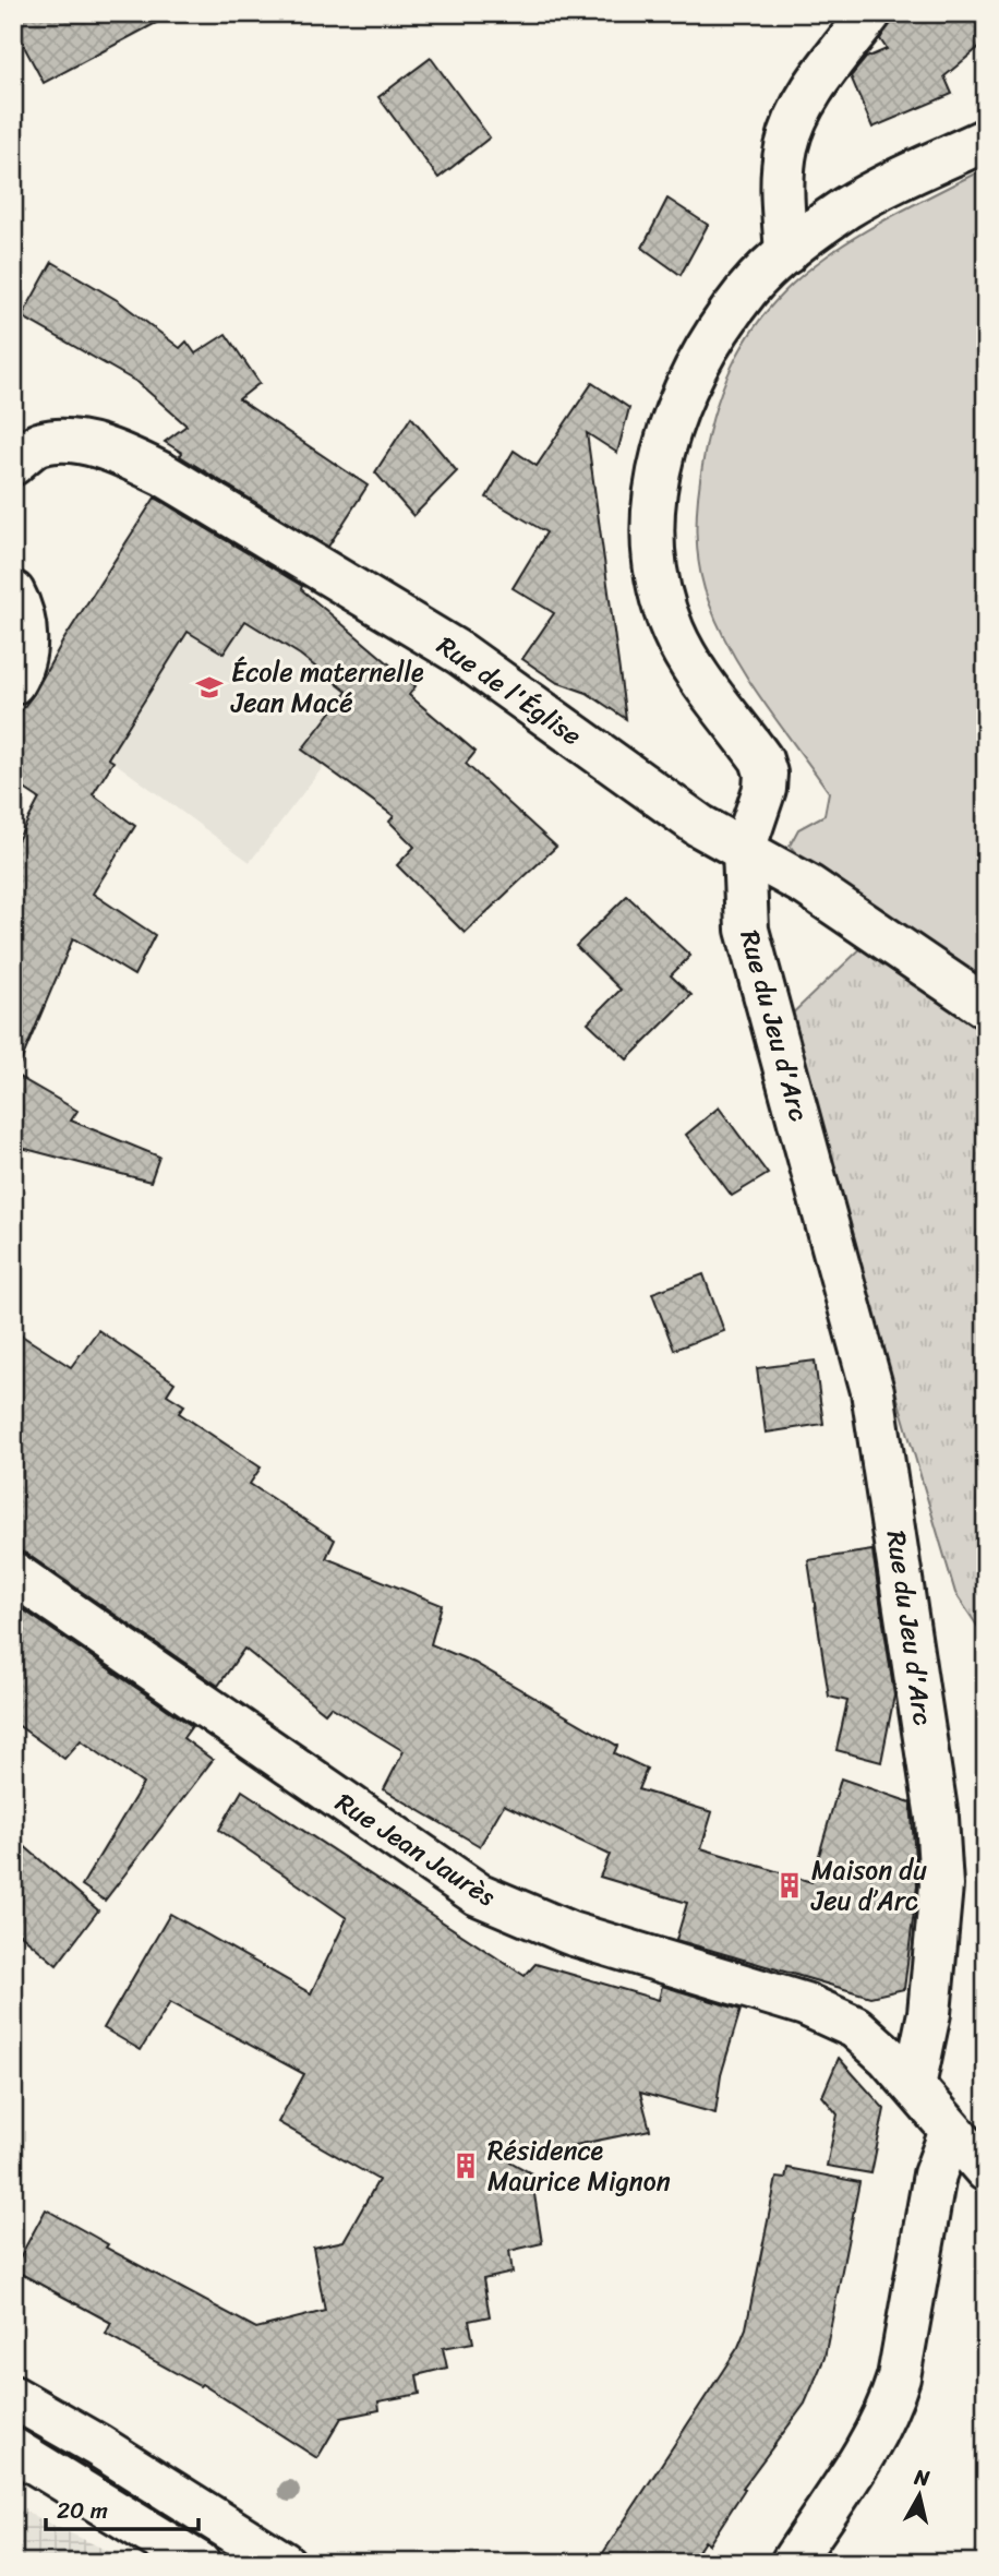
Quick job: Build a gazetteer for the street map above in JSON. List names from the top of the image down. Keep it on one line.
{"streets":{"street":["Rue de l'Église","Rue du Jeu d'Arc","Rue Jean Jaurès"]},"crossings":[["Rue de l'Église","Rue du Jeu d'Arc"],["Rue du Jeu d'Arc","Rue Jean Jaurès"]],"places":{"school or university":["École maternelle Jean Macé"],"building":["Maison du Jeu d’Arc","Résidence Maurice Mignon"]},"scale_bar":"20 m","north":"top"}
